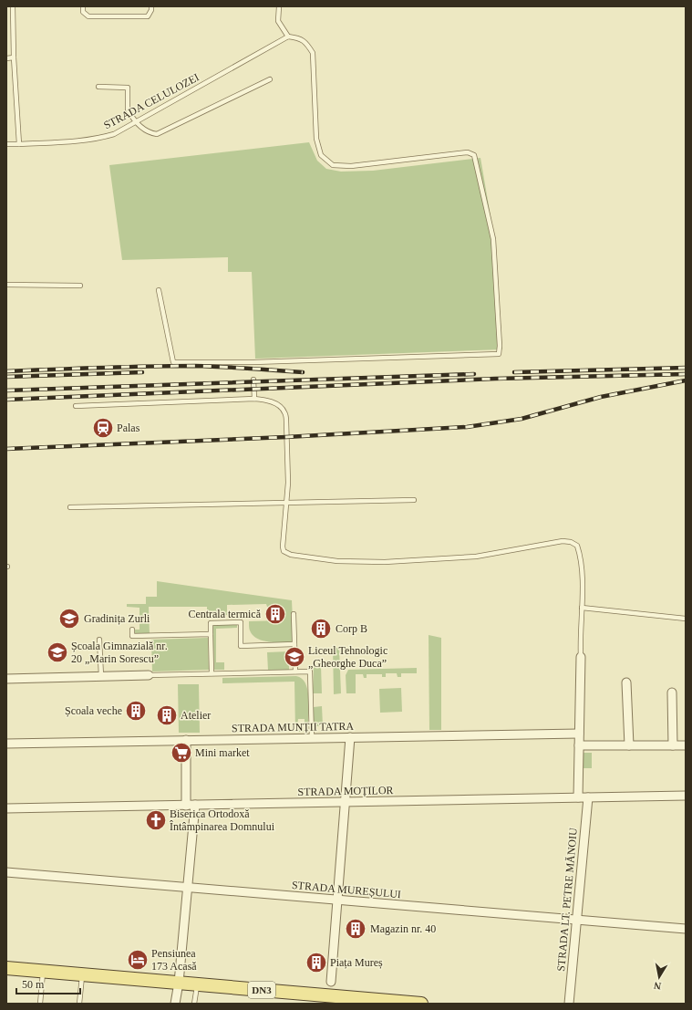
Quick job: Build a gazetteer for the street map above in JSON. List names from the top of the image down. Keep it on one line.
{"streets":{"main road":["DN3"],"street":["STRADA MUNȚII TATRA","STRADA MOȚILOR","STRADA MUREȘULUI","STRADA LT. PETRE MĂNOIU"],"lane":["STRADA CELULOZEI"]},"crossings":[["STRADA MOȚILOR","STRADA LT. PETRE MĂNOIU"],["STRADA MUREȘULUI","STRADA LT. PETRE MĂNOIU"]],"places":{"station":["Palas"],"building":["Centrala termică","Corp B","Școala veche","Atelier","Magazin nr. 40","Piața Mureș"],"school or university":["Gradinița Zurli","Școala Gimnazială nr. 20 „Marin Sorescu”","Liceul Tehnologic „Gheorghe Duca”"],"supermarket":["Mini market"],"church":["Biserica Ortodoxă Întâmpinarea Domnului"],"hotel":["Pensiunea 173 Acasă"]},"scale_bar":"50 m","north":"bottom"}
